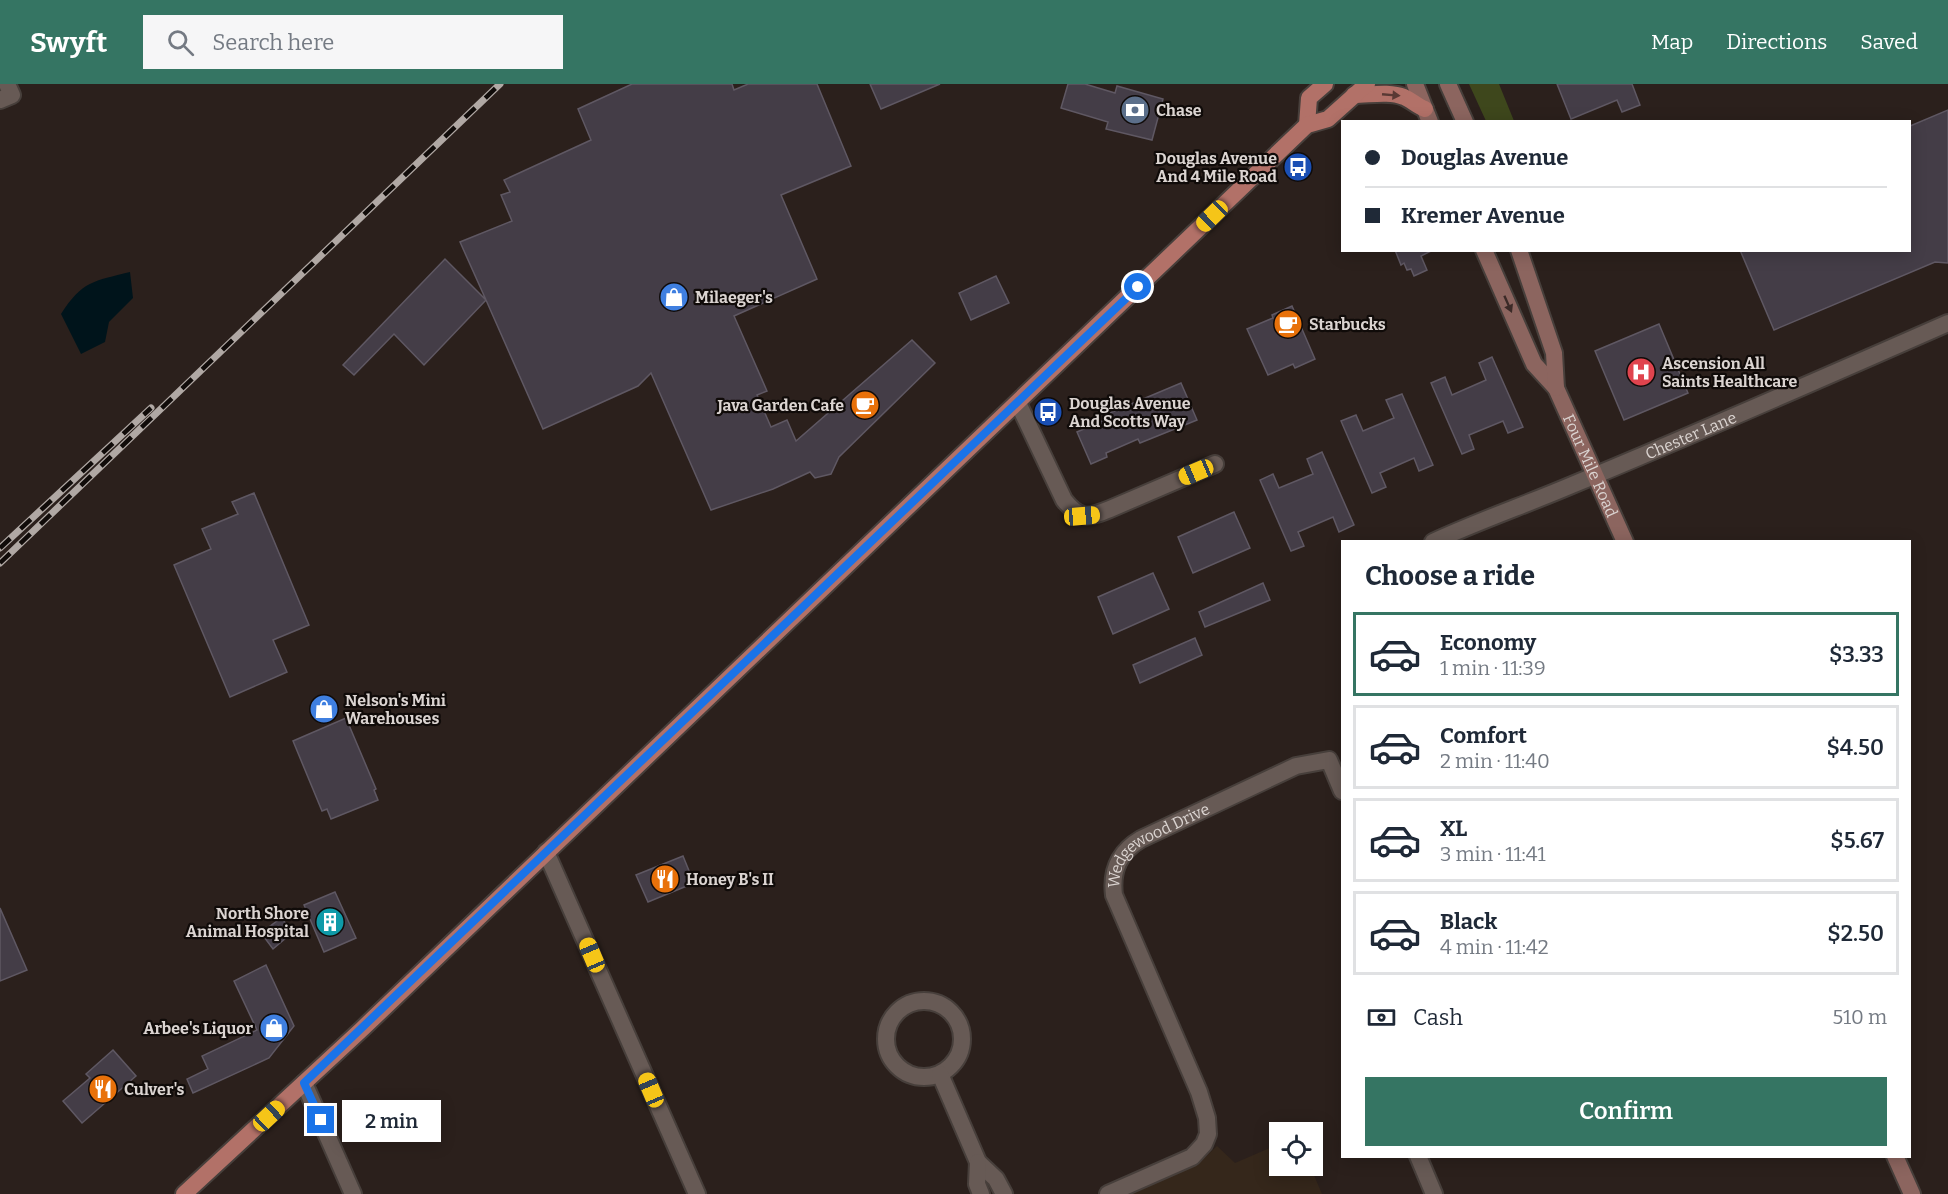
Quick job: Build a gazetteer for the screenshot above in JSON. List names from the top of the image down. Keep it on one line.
{"streets":{"main road":["Four Mile Road"],"street":["Chester Lane","Wedgewood Drive"]},"crossings":[["Chester Lane","Four Mile Road"]],"places":{"bank":["Chase"],"bus stop":["Douglas Avenue And 4 Mile Road","Douglas Avenue And Scotts Way"],"shop":["Milaeger's","Nelson's Mini Warehouses","Arbee's Liquor"],"cafe":["Starbucks","Java Garden Cafe"],"hospital":["Ascension All Saints Healthcare"],"restaurant":["Honey B's II","Culver's"],"building":["North Shore Animal Hospital"]},"page":{"header":"Swyft","search":"Search here","nav":["Map","Directions","Saved"],"banner":["Douglas Avenue","Kremer Avenue"],"heading":"Choose a ride","list":[{"name":"Economy","note":"1 min · 11:39","value":"$3.33"},{"name":"Comfort","note":"2 min · 11:40","value":"$4.50"},{"name":"XL","note":"3 min · 11:41","value":"$5.67"},{"name":"Black","note":"4 min · 11:42","value":"$2.50"}],"pay":["Cash","510 m"],"buttons":"Confirm","bubble":"2 min"}}
